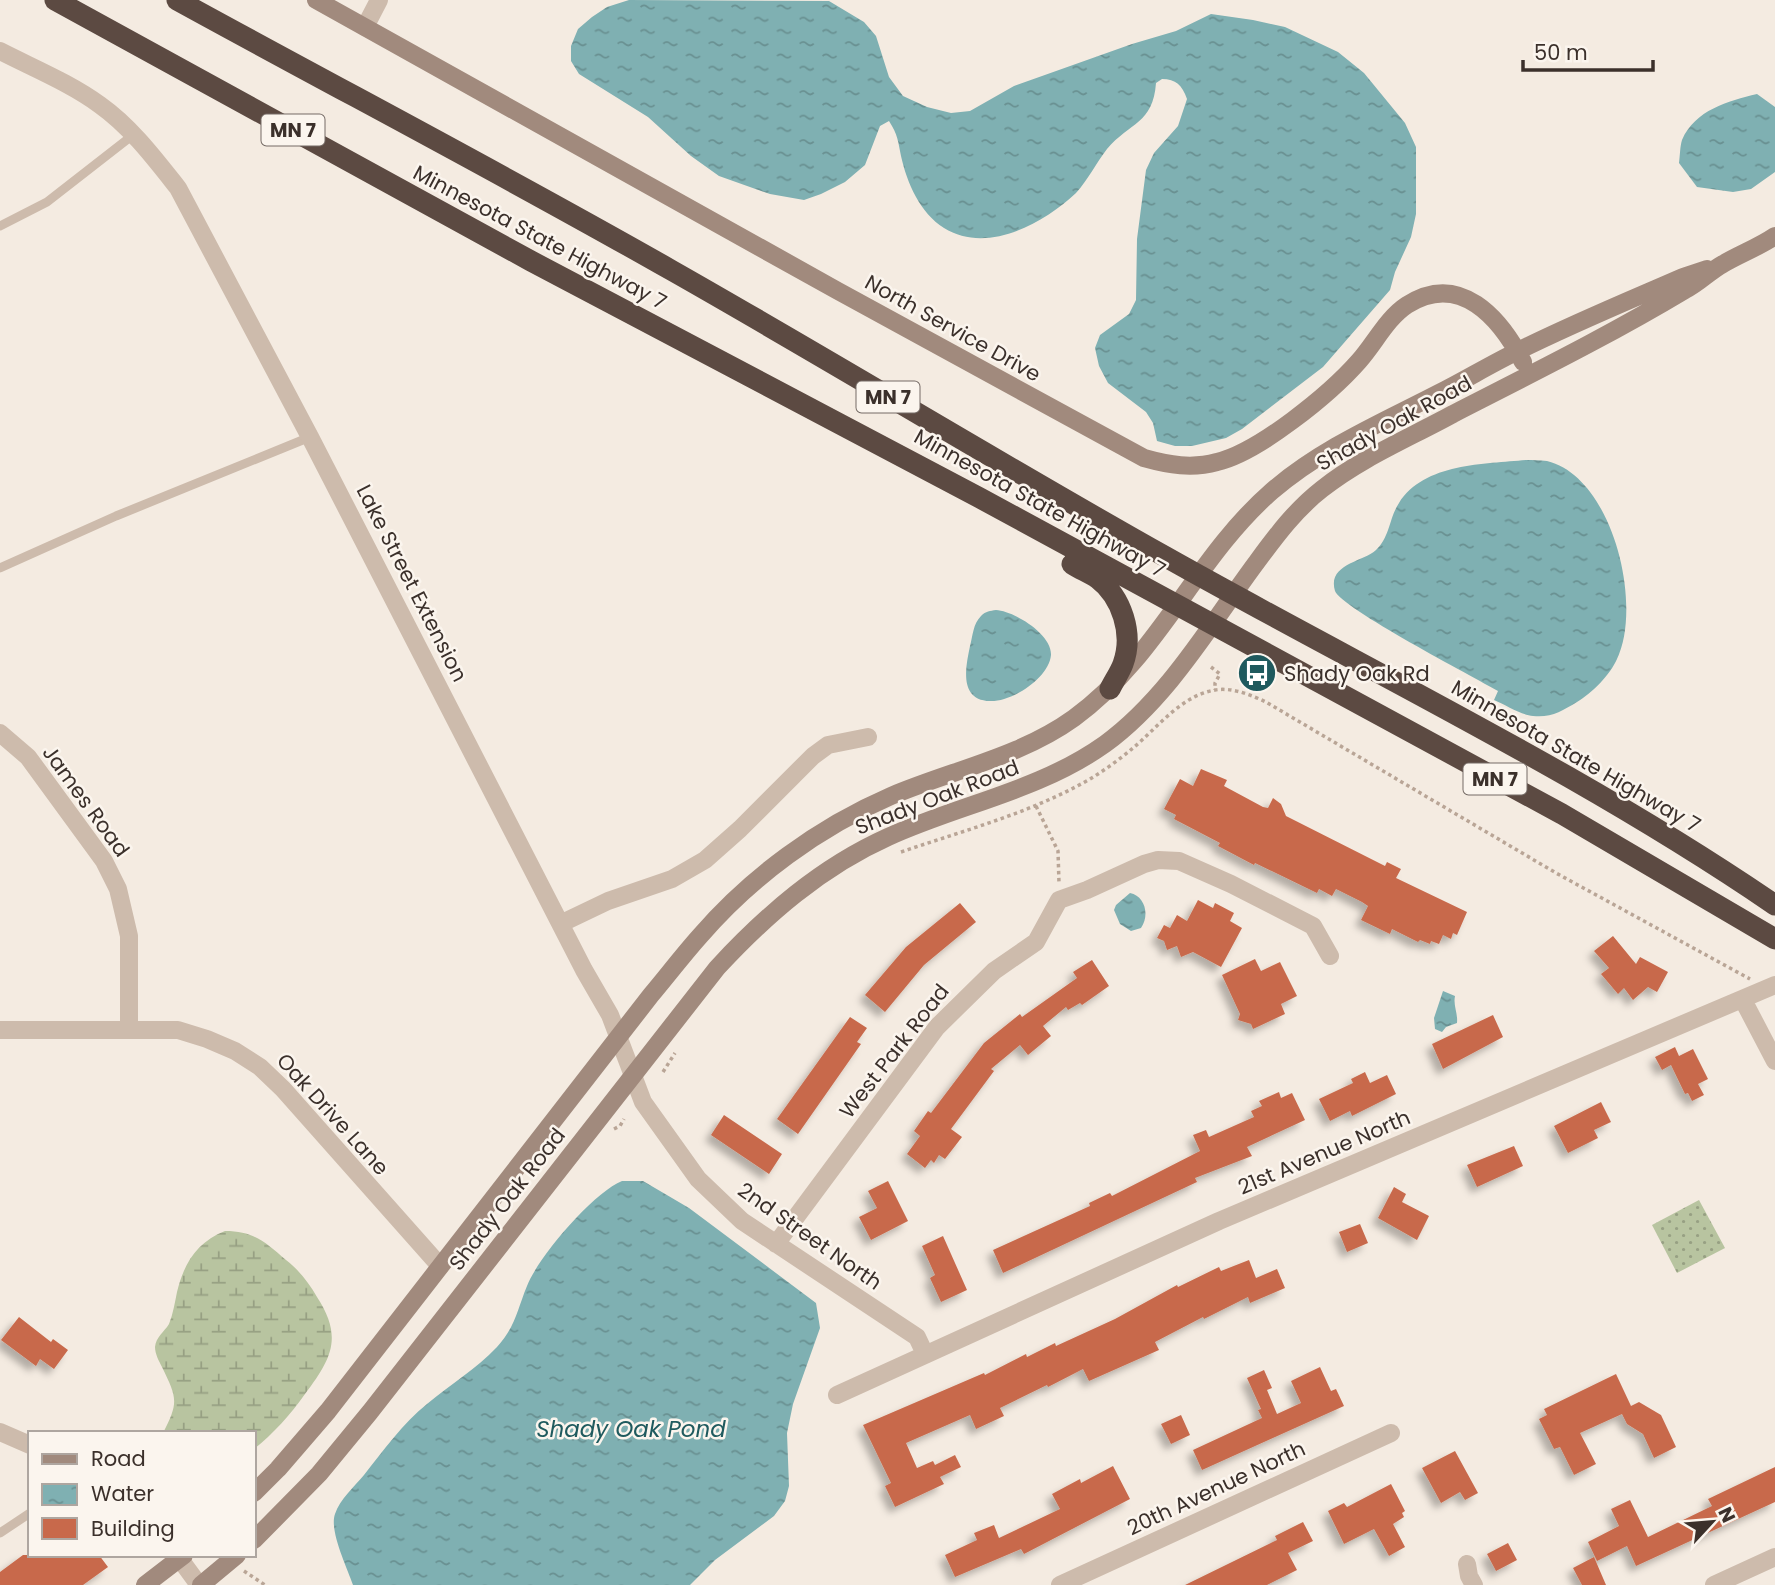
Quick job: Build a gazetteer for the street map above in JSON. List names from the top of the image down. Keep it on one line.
{"streets":{"highway":["MN 7","Minnesota State Highway 7"],"main road":["North Service Drive","Shady Oak Road"],"street":["Lake Street Extension","James Road","West Park Road","Oak Drive Lane","21st Avenue North","2nd Street North","20th Avenue North"]},"crossings":[["Minnesota State Highway 7","Shady Oak Road"],["North Service Drive","Shady Oak Road"],["Shady Oak Road","Lake Street Extension"],["Shady Oak Road","Oak Drive Lane"],["Shady Oak Road","2nd Street North"],["Lake Street Extension","2nd Street North"],["James Road","Oak Drive Lane"],["West Park Road","2nd Street North"],["21st Avenue North","2nd Street North"]],"water":["Shady Oak Pond"],"places":{"bus stop":["Shady Oak Rd"]},"legend":["Road","Water","Building"],"scale_bar":"50 m","north":"top right"}
